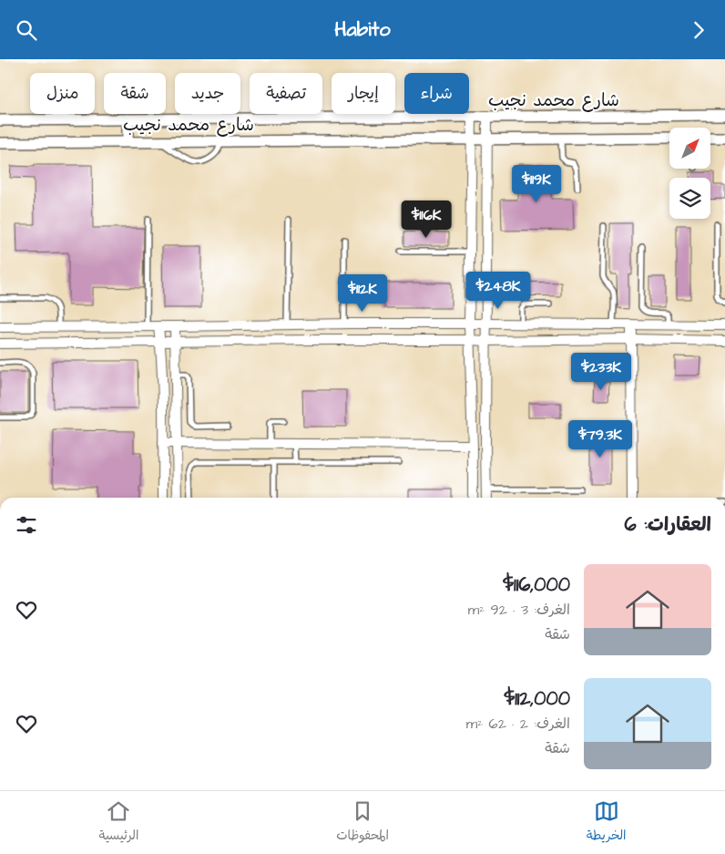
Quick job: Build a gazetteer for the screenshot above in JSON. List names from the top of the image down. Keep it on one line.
{"streets":{"street":["شارع محمد نجيب"]},"north":"top right","page":{"header":"Habito","chip":["شراء","إيجار","تصفية","جديد","شقة","منزل"],"price":["$119K","$116K","$248K","$112K","$233K","$79.3K"],"heading":"العقارات: 6","list":[{"name":"$116,000","note":"الغرف: 3 · 92 m² · شقة"},{"name":"$112,000","note":"الغرف: 2 · 62 m² · شقة"}],"tabs":["الخريطة","المحفوظات","الرئيسية"]}}
